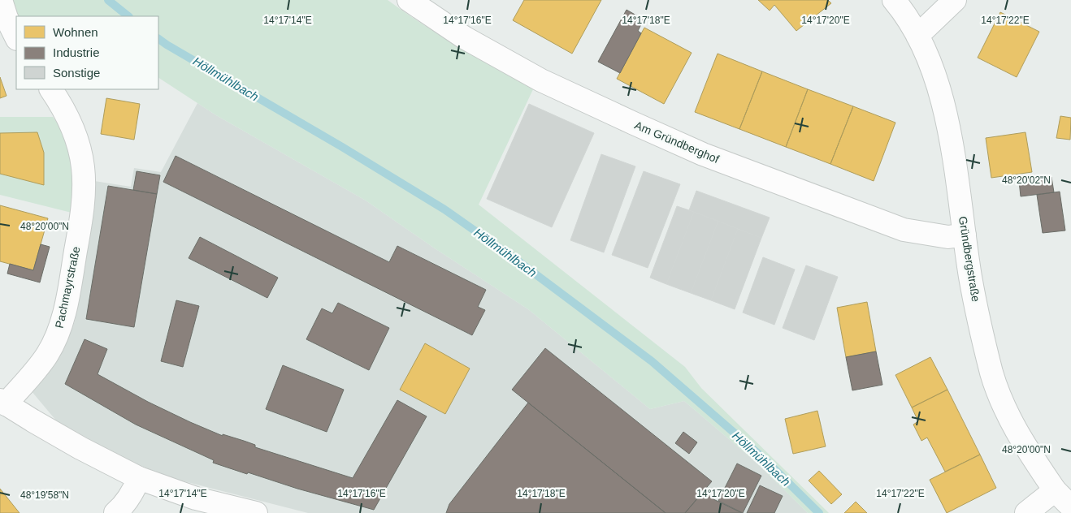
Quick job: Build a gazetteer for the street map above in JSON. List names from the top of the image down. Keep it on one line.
{"streets":{"street":["Am Gründberghof","Gründbergstraße","Pachmayrstraße"]},"crossings":[["Am Gründberghof","Gründbergstraße"]],"water":["Höllmühlbach"],"legend":["Wohnen","Industrie","Sonstige"],"coordinates":["14°17'14\"E","14°17'16\"E","14°17'18\"E","14°17'20\"E","14°17'22\"E","48°20'02\"N","48°20'00\"N","48°19'58\"N"]}
